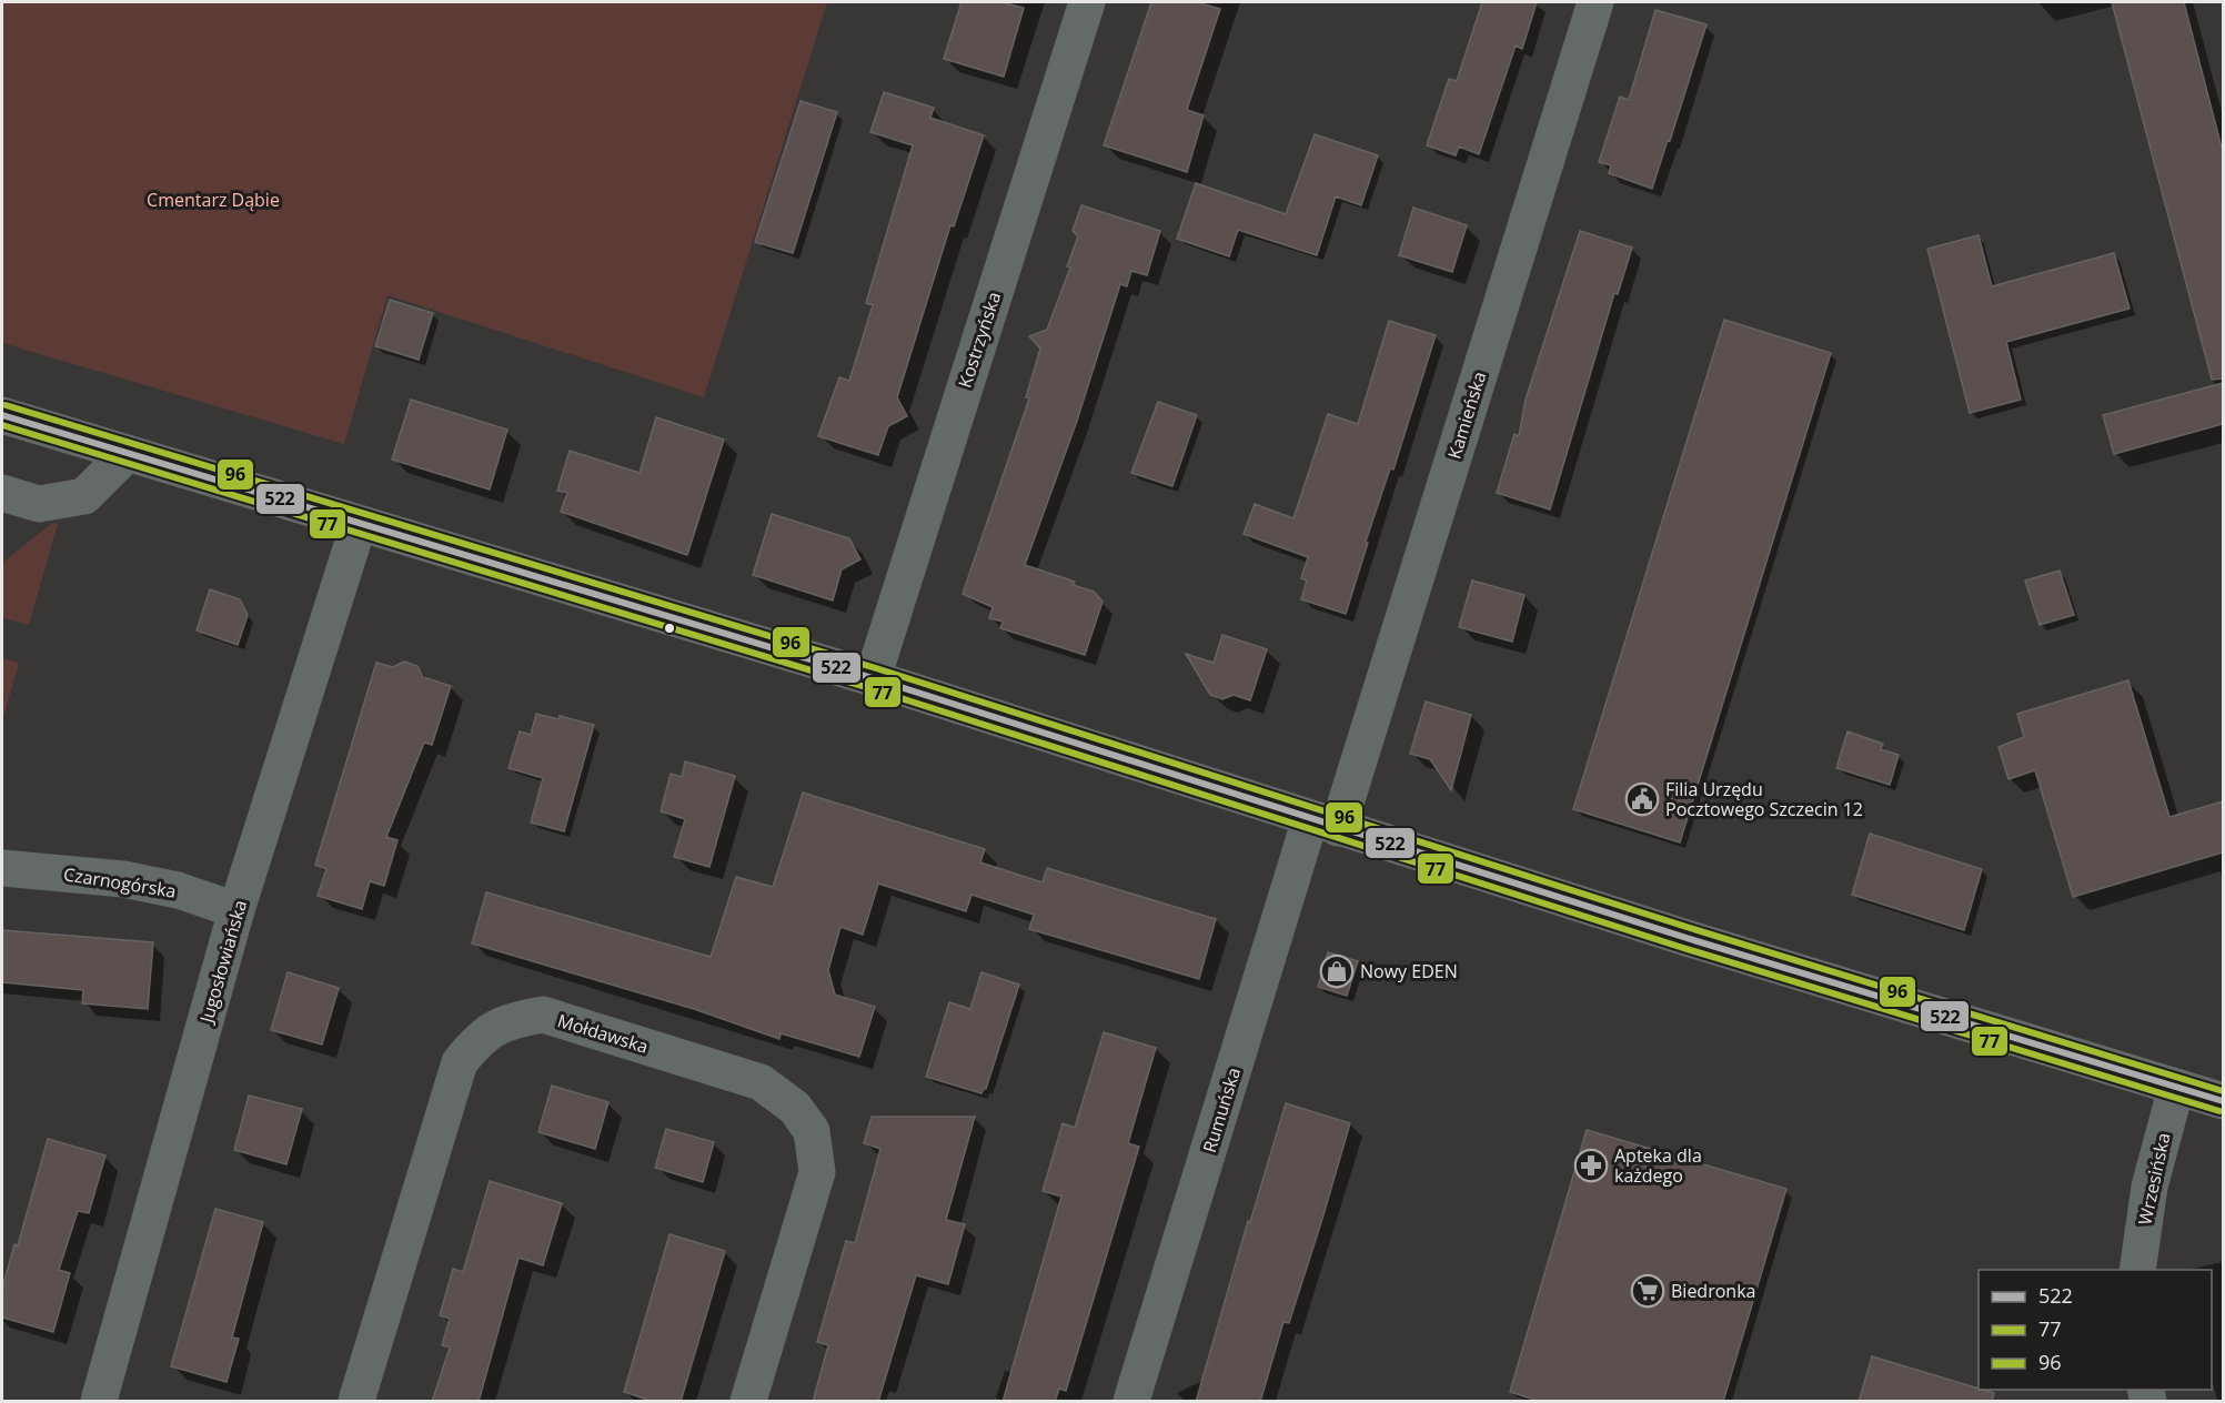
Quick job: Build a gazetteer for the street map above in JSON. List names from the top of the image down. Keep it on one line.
{"streets":{"street":["Kostrzyńska","Kamieńska","Czarnogórska","Jugosłowiańska","Mołdawska","Rumuńska","Wrzesińska"]},"crossings":[["Kamieńska","Rumuńska"],["Czarnogórska","Jugosłowiańska"]],"parks":["Cmentarz Dąbie"],"places":{"public building":["Filia Urzędu Pocztowego Szczecin 12"],"shop":["Nowy EDEN"],"pharmacy":["Apteka dla każdego"],"supermarket":["Biedronka"]},"lines":["transit line 96","transit line 522","transit line 77"],"legend":["522","77","96"]}
